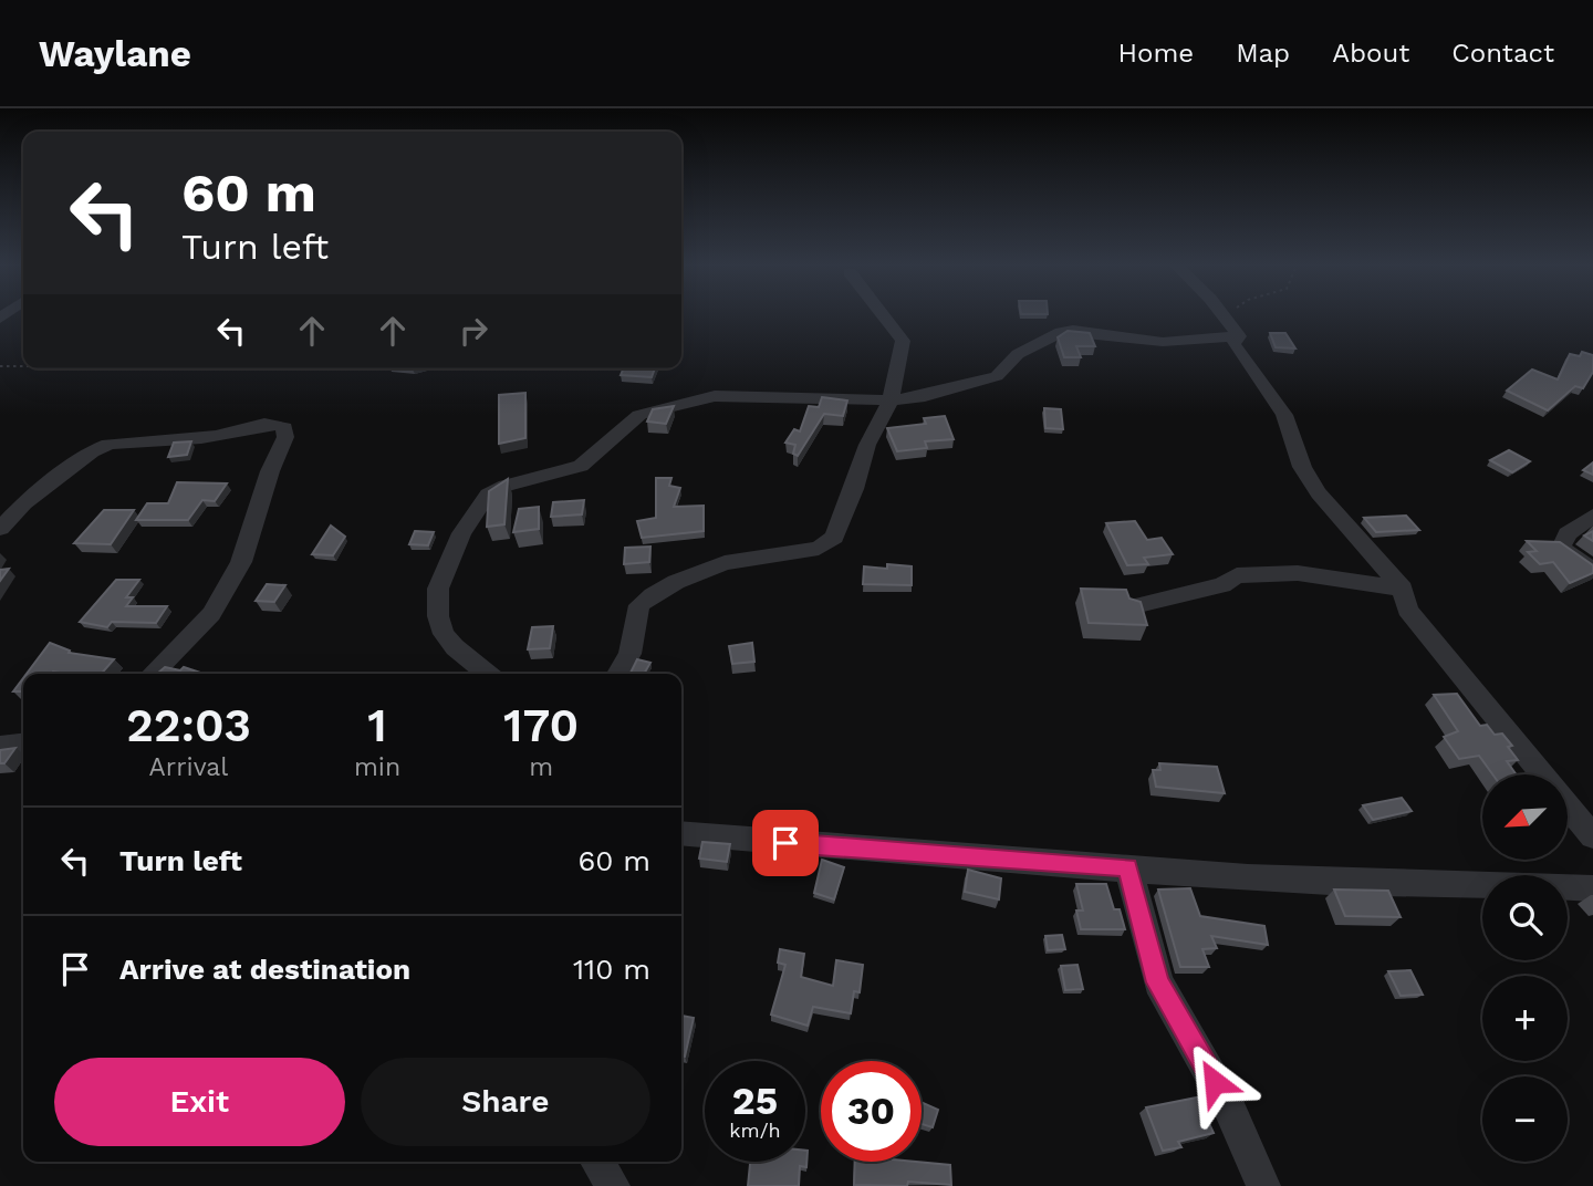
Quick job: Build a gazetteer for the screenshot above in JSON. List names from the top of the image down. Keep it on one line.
{"north":"bottom left","page":{"header":"Waylane","nav":["Home","Map","About","Contact"],"turn":["60 m","Turn left"],"eta":["22:03","Arrival","1","min","170","m"],"map_buttons":["+","−"],"list":[{"name":"Turn left","value":"60 m"},{"name":"Arrive at destination","value":"110 m"}],"buttons":["Exit","Share"],"speed":"25 km/h","limit":"30"}}
